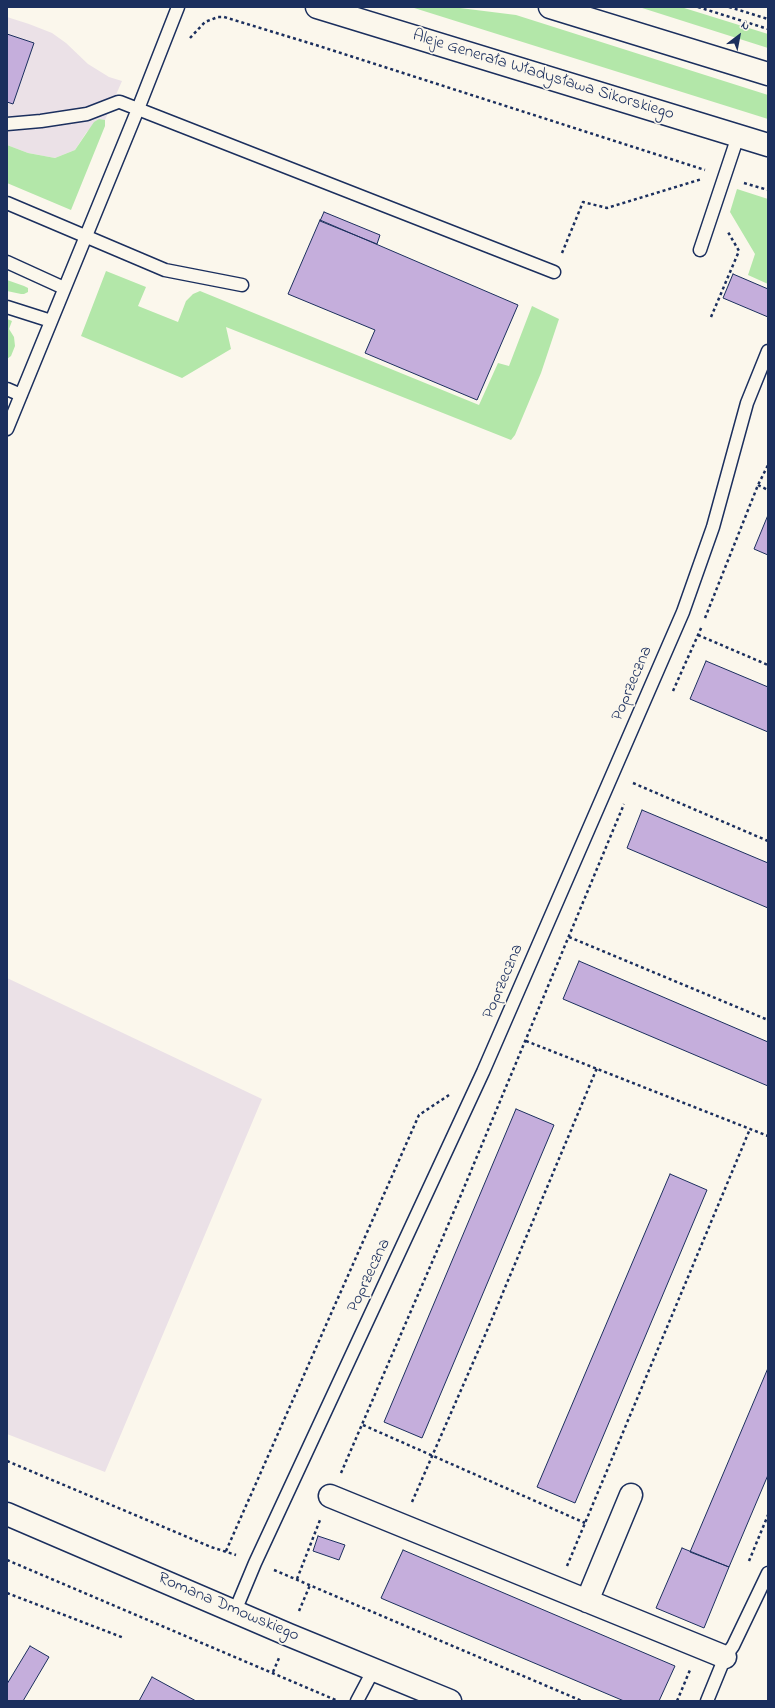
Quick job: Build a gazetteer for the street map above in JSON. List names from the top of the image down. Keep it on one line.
{"streets":{"street":["Aleje Generała Władysława Sikorskiego","Romana Dmowskiego"],"lane":["Poprzeczna"]},"crossings":[["Poprzeczna","Romana Dmowskiego"]],"north":"top right"}
